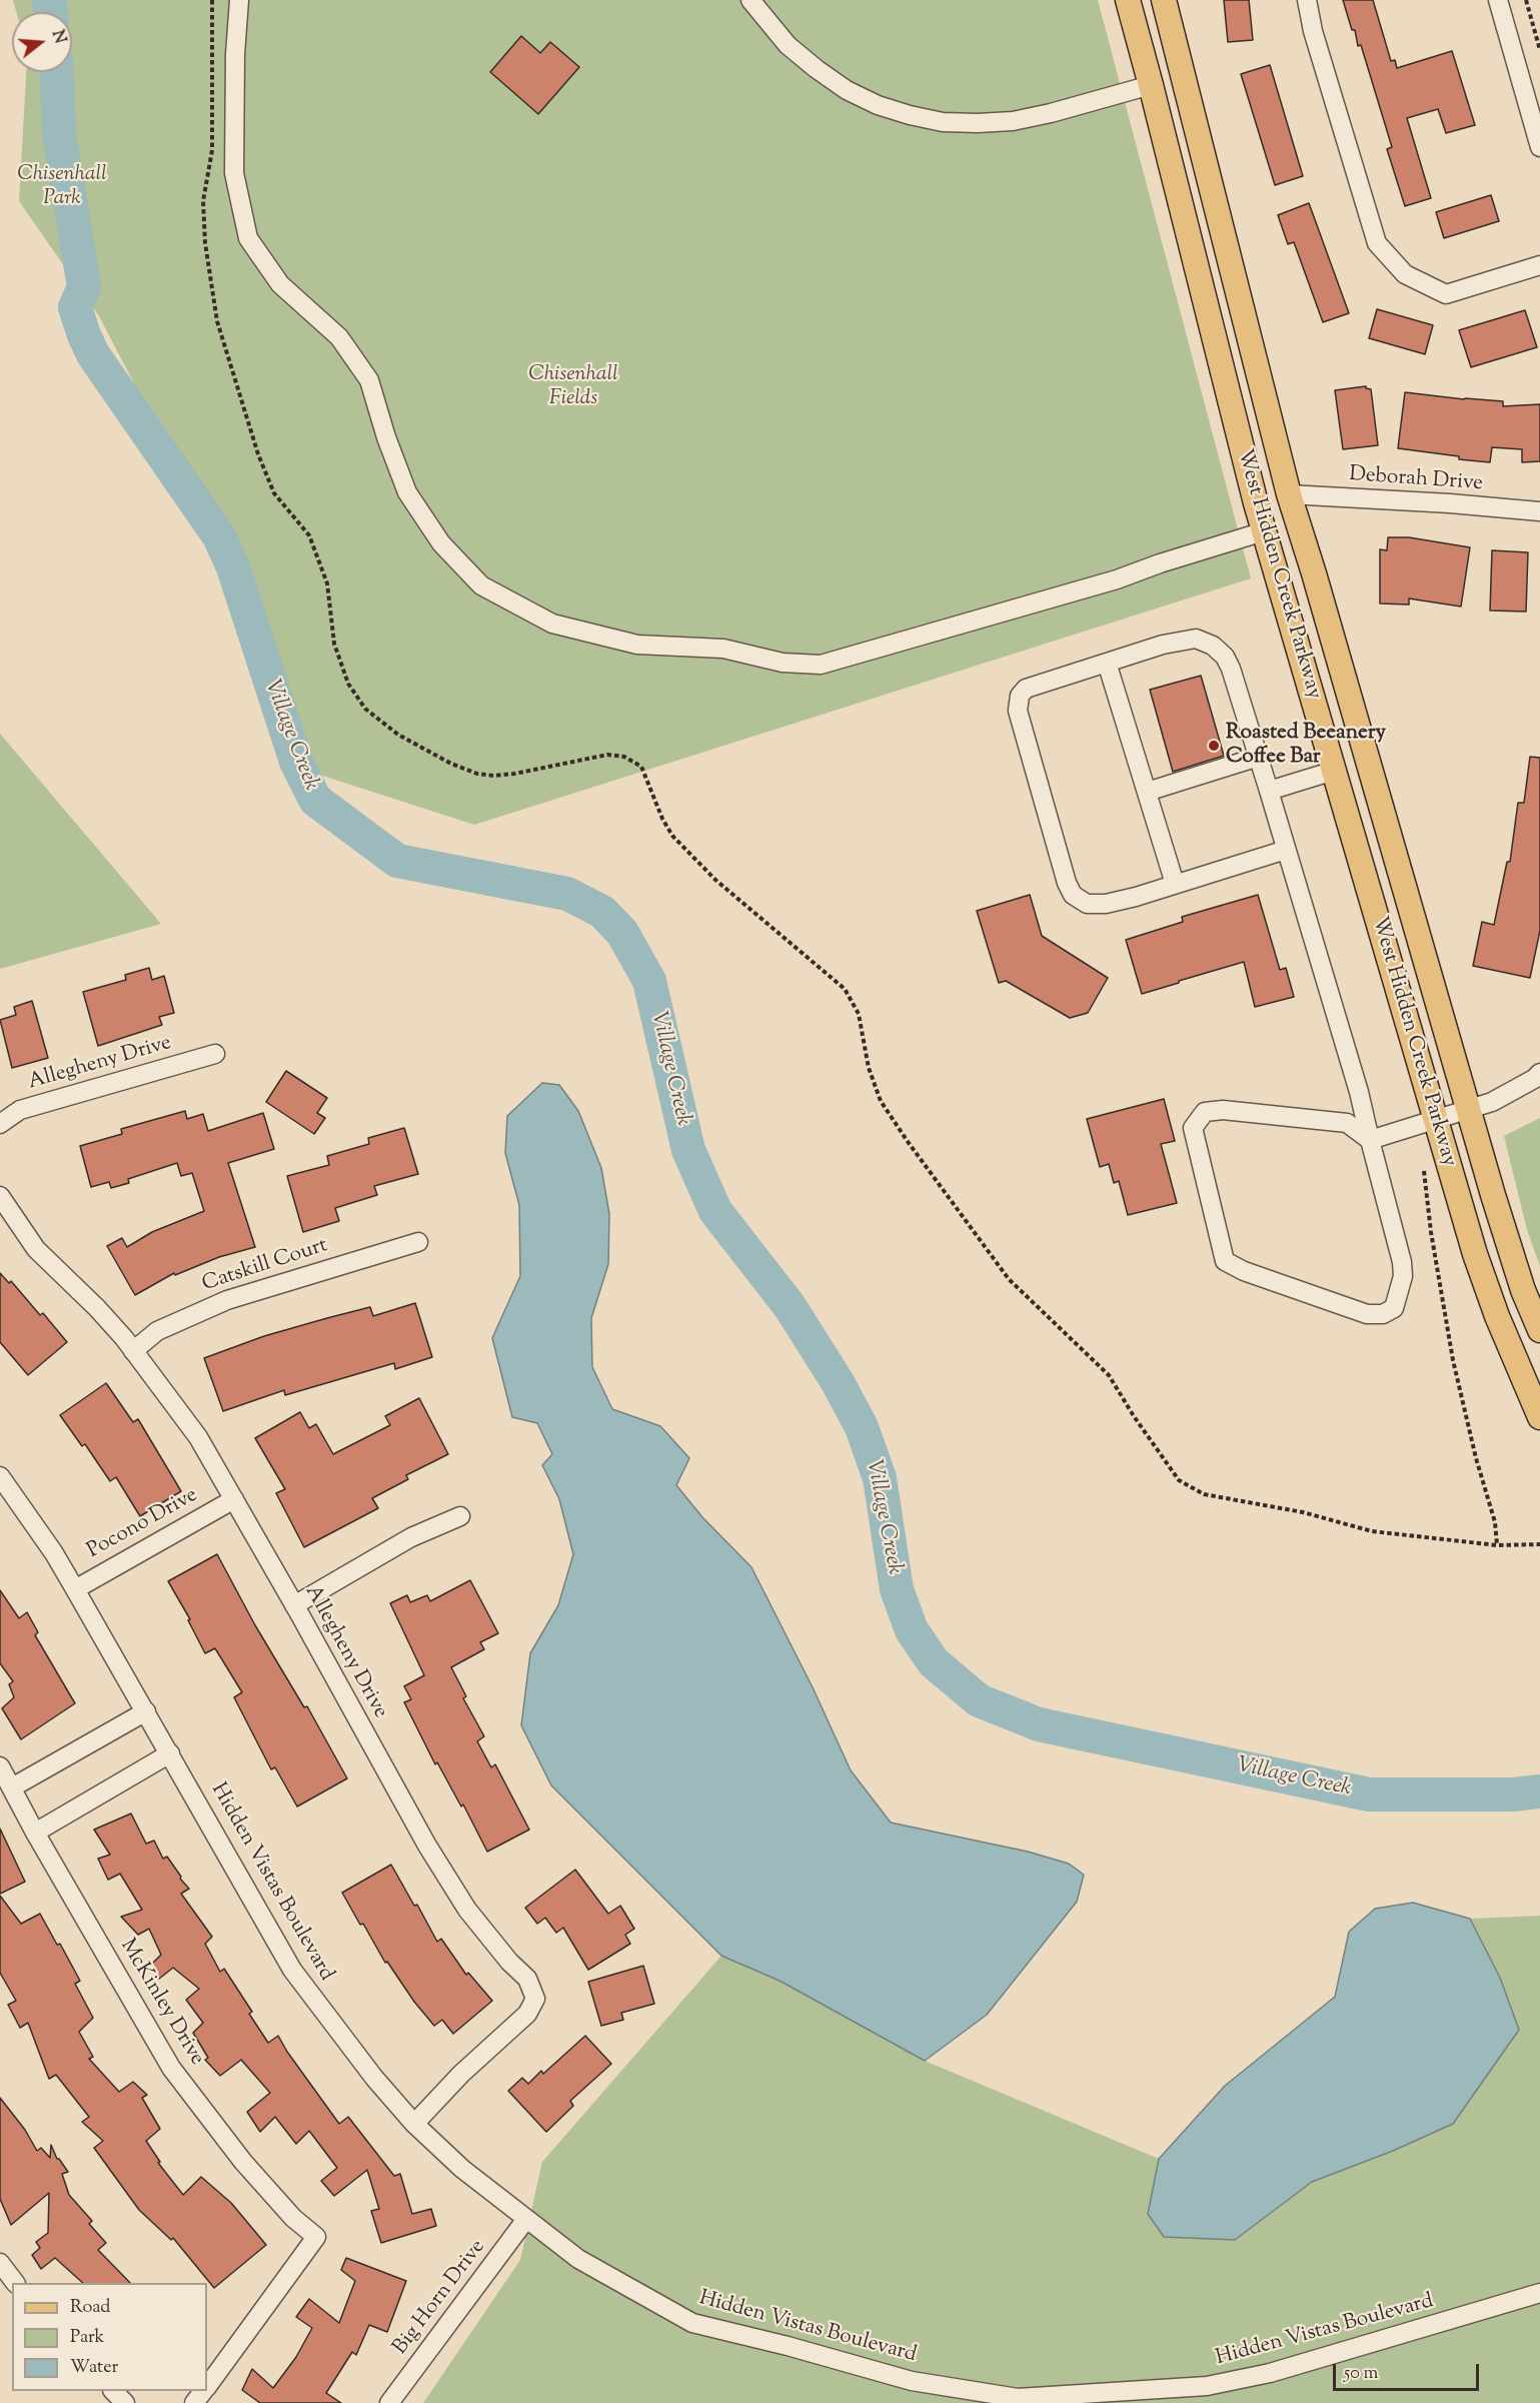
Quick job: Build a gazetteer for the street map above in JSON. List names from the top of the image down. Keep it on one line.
{"streets":{"main road":["West Hidden Creek Parkway"],"street":["Deborah Drive","Allegheny Drive","Catskill Court","Pocono Drive","Hidden Vistas Boulevard","McKinley Drive","Big Horn Drive"]},"crossings":[["Deborah Drive","West Hidden Creek Parkway"],["Allegheny Drive","Catskill Court"],["Allegheny Drive","Pocono Drive"],["Allegheny Drive","Hidden Vistas Boulevard"],["Pocono Drive","Hidden Vistas Boulevard"],["Hidden Vistas Boulevard","Big Horn Drive"]],"water":["Village Creek"],"parks":["Chisenhall Park","Chisenhall Fields"],"places":["Roasted Beeanery Coffee Bar"],"legend":["Road","Park","Water"],"scale_bar":"50 m","north":"right"}
